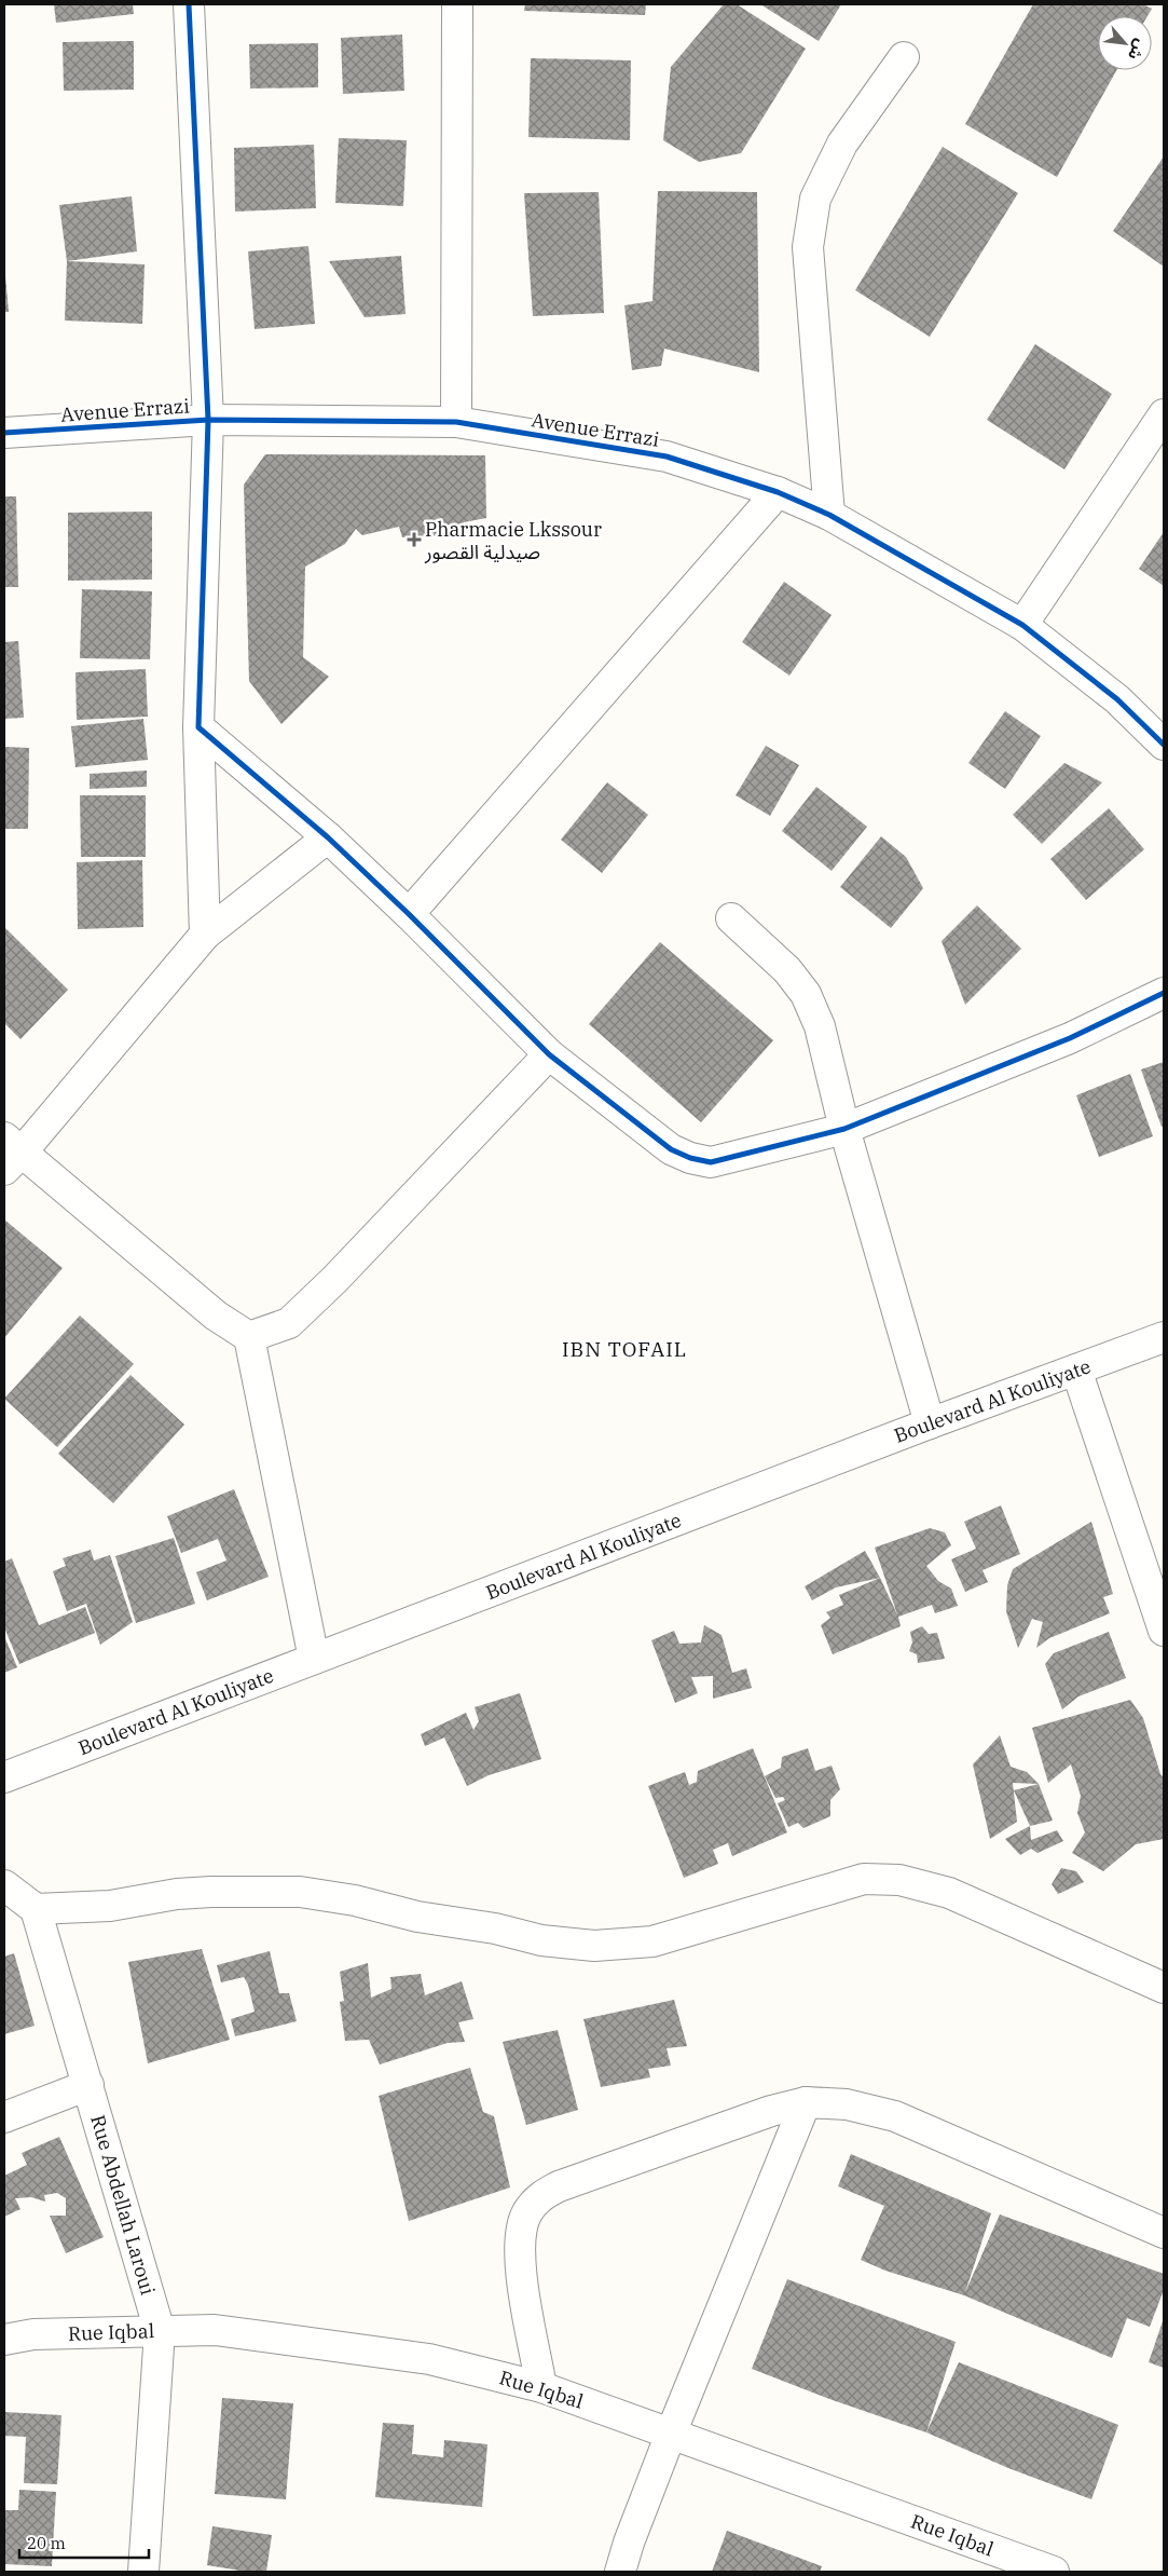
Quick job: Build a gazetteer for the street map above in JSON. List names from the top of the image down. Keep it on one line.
{"streets":{"street":["Avenue Errazi","Boulevard Al Kouliyate","Rue Abdellah Laroui","Rue Iqbal"]},"crossings":[["Rue Abdellah Laroui","Rue Iqbal"]],"districts":["IBN TOFAIL"],"places":{"health":["Pharmacie Lkssour صيدلية القصور"]},"scale_bar":"20 m","north":"bottom right"}
